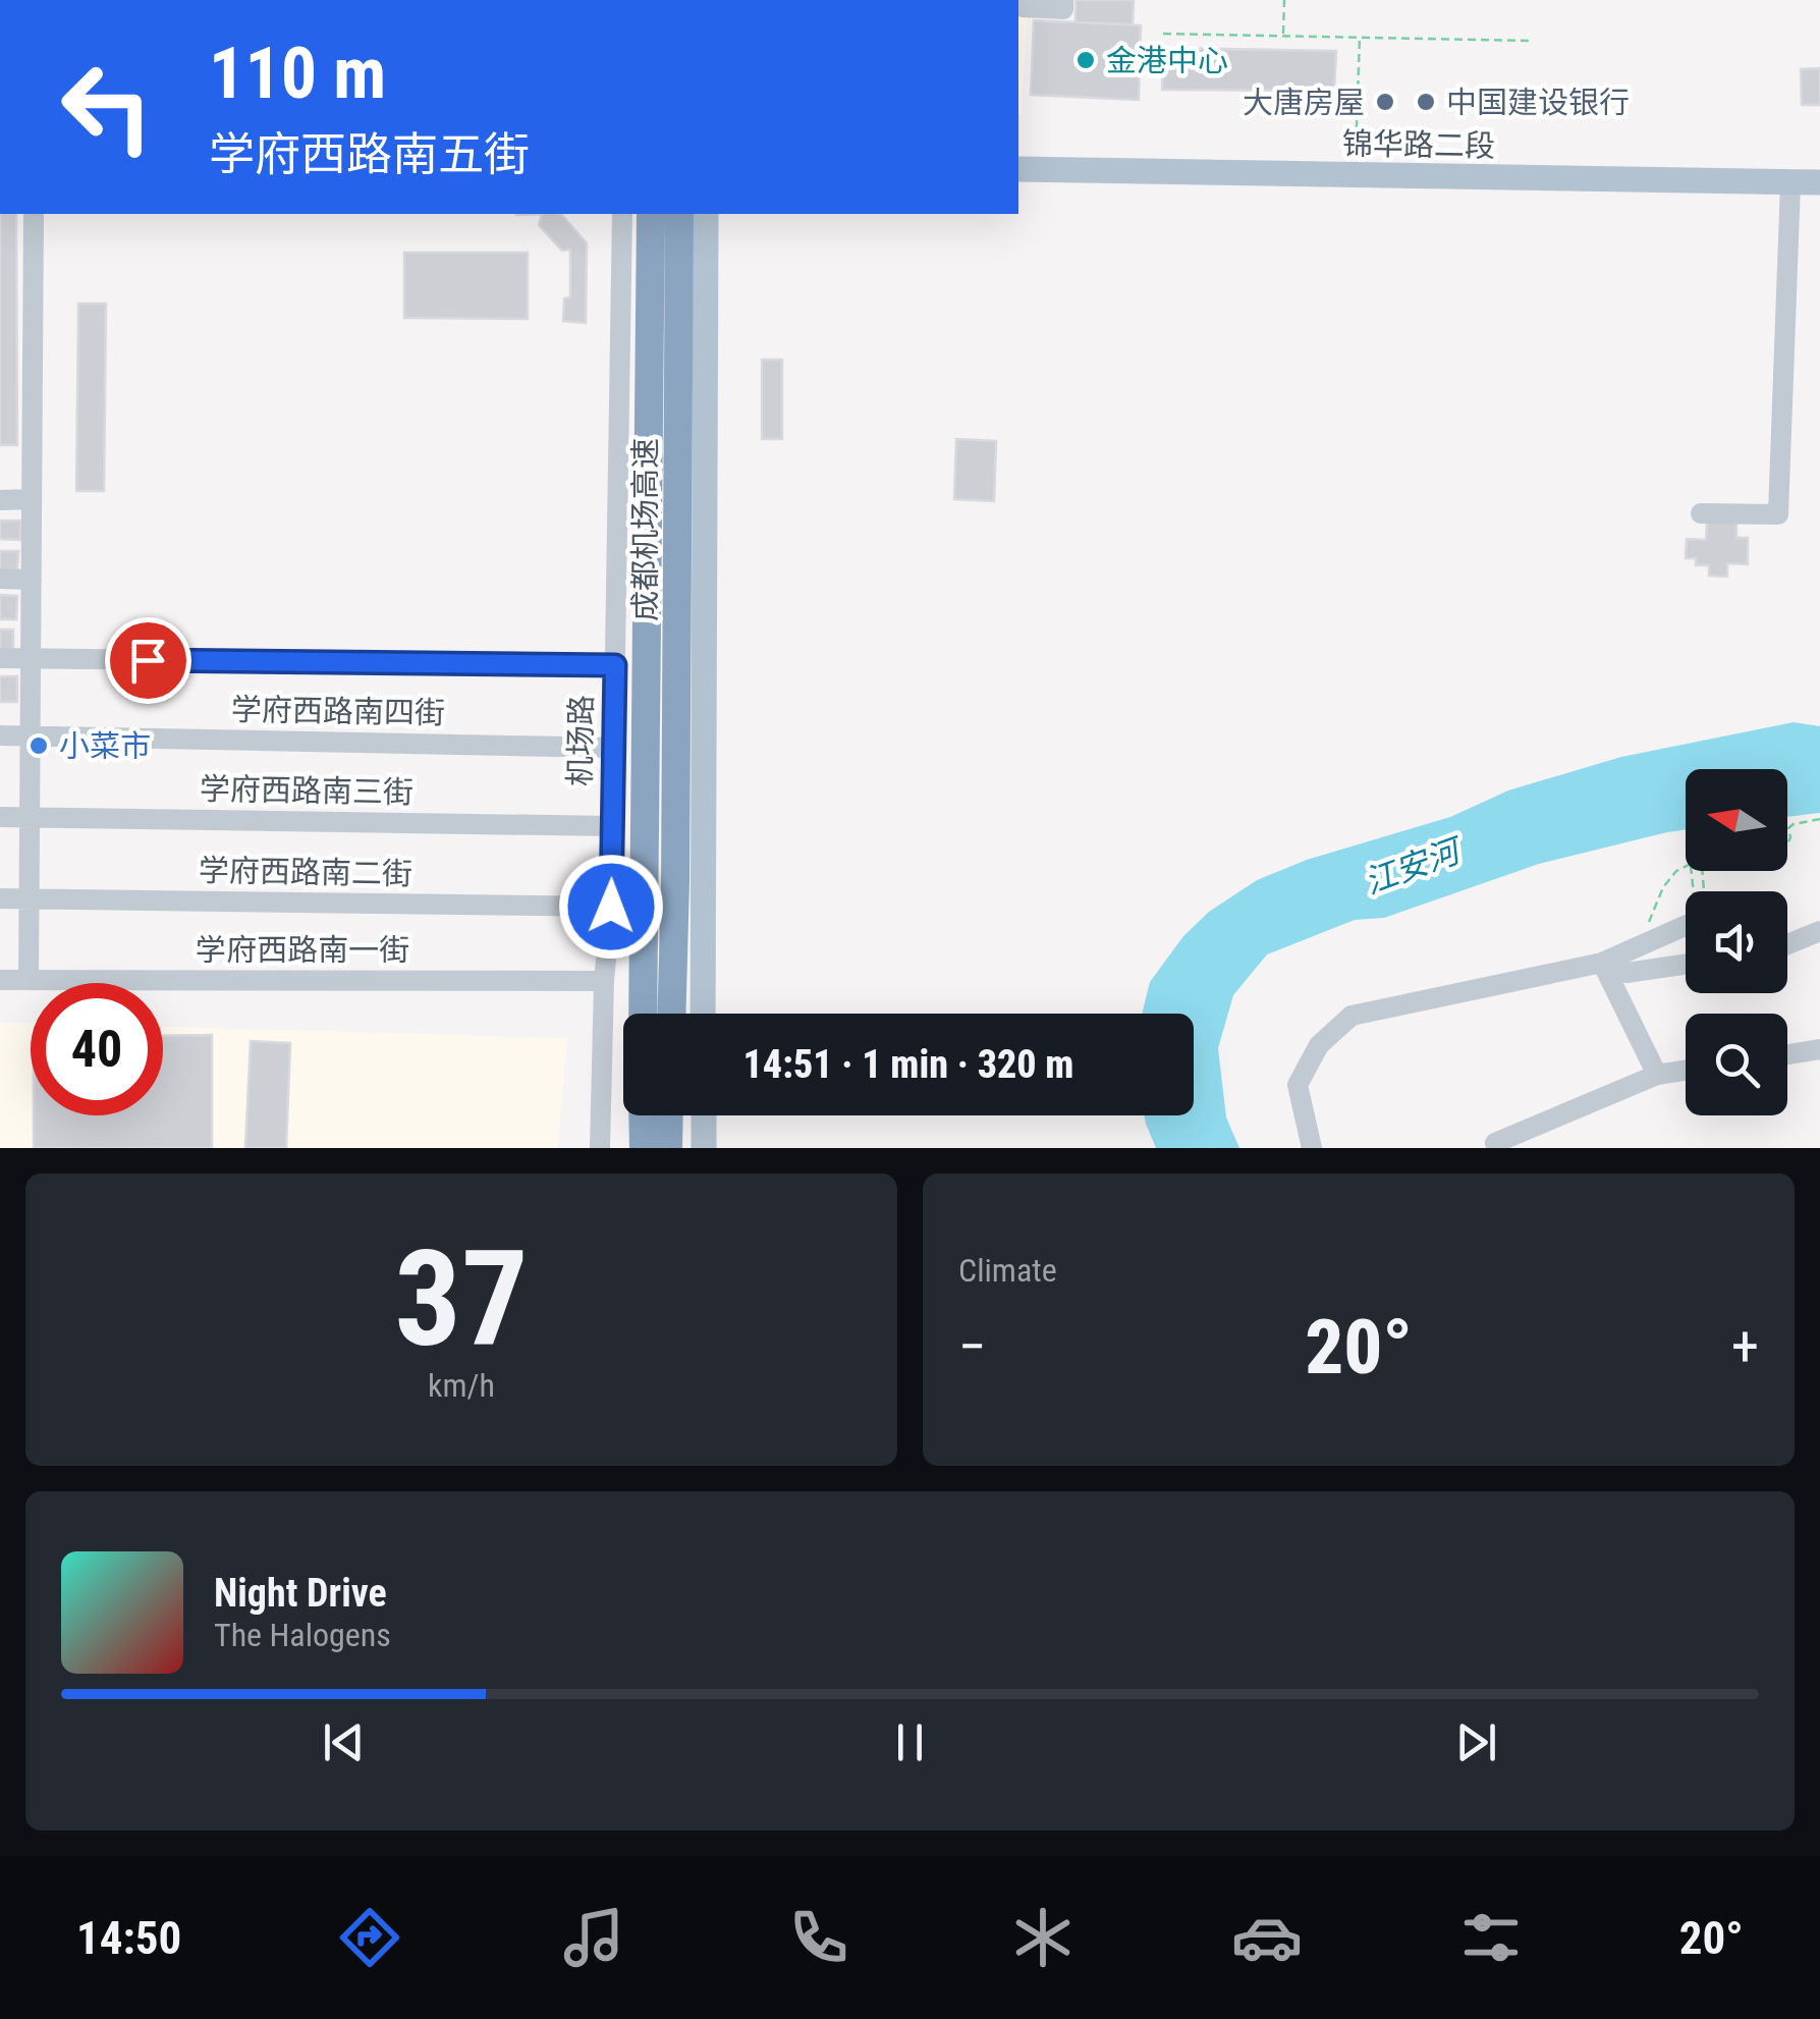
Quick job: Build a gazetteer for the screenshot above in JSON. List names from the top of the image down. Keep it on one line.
{"streets":{"highway":["成都机场高速"],"main road":["锦华路二段"],"street":["学府西路南四街","机场路","学府西路南三街","学府西路南二街","学府西路南一街"]},"crossings":[["学府西路南四街","机场路"],["机场路","学府西路南三街"],["机场路","学府西路南二街"],["机场路","学府西路南一街"]],"water":["江安河"],"places":["金港中心","大唐房屋","中国建设银行","小菜市"],"north":"left","page":{"turn":["110 m","学府西路南五街"],"limit":"40","trip":"14:51 · 1 min · 320 m","tile":[["37","km/h"],"Climate"],"heat":["−","20°","+"],"song":["Night Drive","The Halogens"],"tabs":["14:50","20°"]}}
